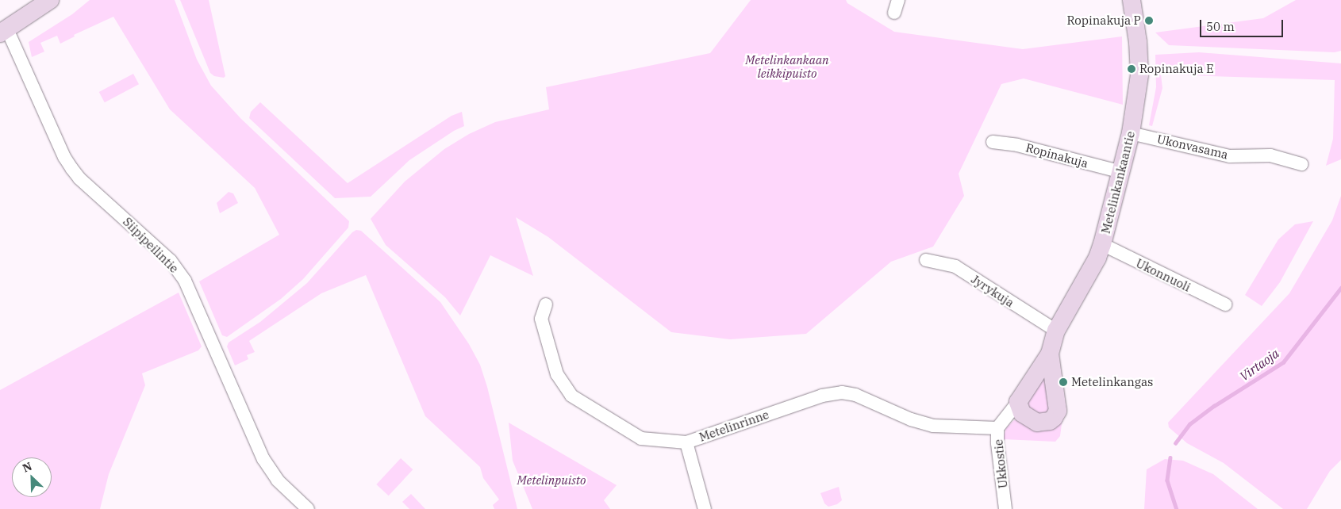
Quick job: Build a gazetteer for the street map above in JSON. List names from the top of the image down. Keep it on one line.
{"streets":{"street":["Ukonvasama","Ropinakuja","Metelinkankaantie","Siipipeilintie","Ukonnuoli","Jyrykuja","Metelinrinne","Ukkostie"]},"crossings":[["Ukonvasama","Metelinkankaantie"],["Ropinakuja","Metelinkankaantie"],["Metelinkankaantie","Ukonnuoli"],["Metelinkankaantie","Jyrykuja"],["Metelinkankaantie","Ukkostie"],["Metelinrinne","Ukkostie"]],"water":["Virtaoja"],"parks":["Metelinkankaan leikkipuisto","Metelinpuisto"],"places":["Ropinakuja P","Ropinakuja E","Metelinkangas"],"scale_bar":"50 m","north":"top left"}
